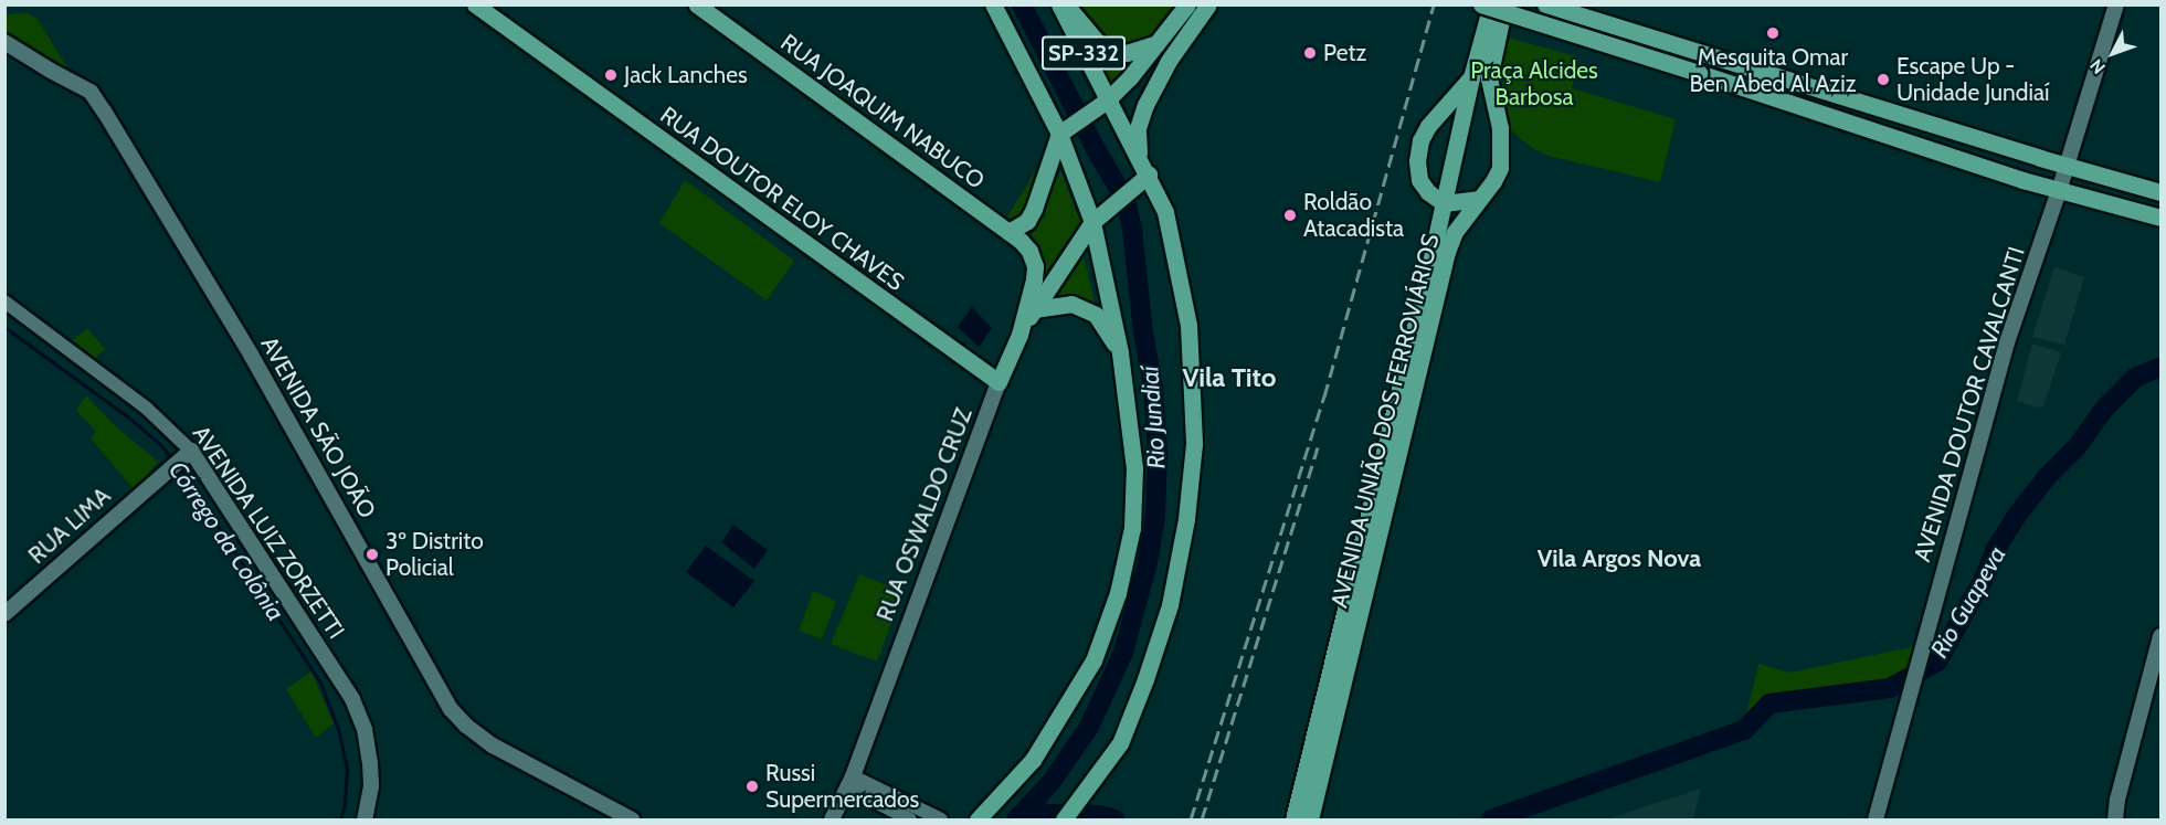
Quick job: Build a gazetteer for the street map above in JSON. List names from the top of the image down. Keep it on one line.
{"streets":{"main road":["SP-332","RUA JOAQUIM NABUCO","RUA DOUTOR ELOY CHAVES","AVENIDA DOUTOR CAVALCANTI","AVENIDA UNIÃO DOS FERROVIÁRIOS","AVENIDA SÃO JOÃO","RUA OSWALDO CRUZ","RUA LIMA","AVENIDA LUIZ ZORZETTI"]},"crossings":[["RUA JOAQUIM NABUCO","RUA OSWALDO CRUZ"],["RUA DOUTOR ELOY CHAVES","RUA OSWALDO CRUZ"],["RUA LIMA","AVENIDA LUIZ ZORZETTI"]],"districts":["Vila Tito","Vila Argos Nova"],"water":["Rio Jundiaí","Córrego da Colônia","Rio Guapeva"],"parks":["Praça Alcides Barbosa"],"places":["Mesquita Omar Ben Abed Al Aziz","Petz","Jack Lanches","Escape Up - Unidade Jundiaí","Roldão Atacadista","3º Distrito Policial","Russi Supermercados"],"north":"bottom left"}
